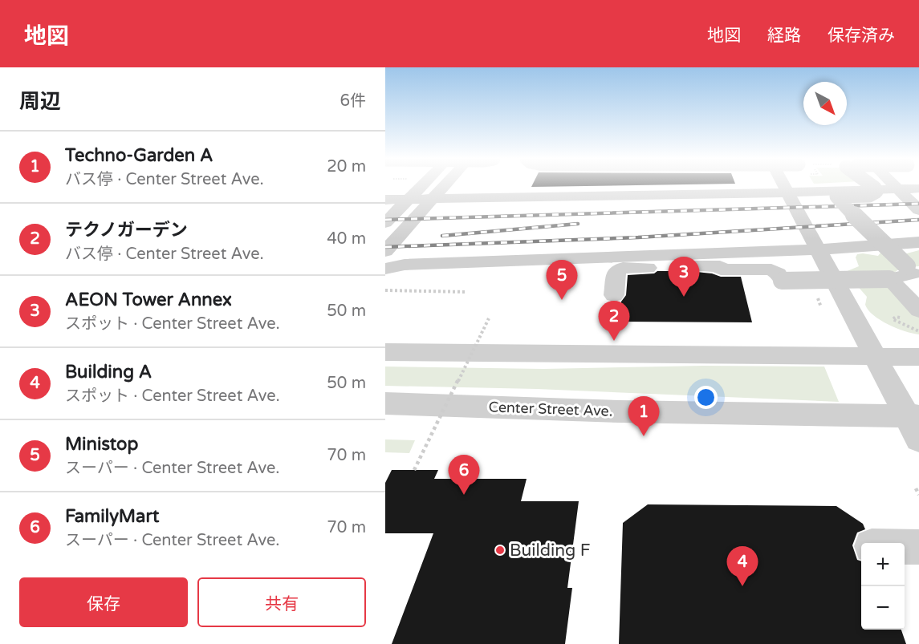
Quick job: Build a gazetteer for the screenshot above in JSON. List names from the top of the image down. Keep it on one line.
{"streets":{"street":["Center Street Ave."]},"places":["Building F"],"north":"bottom right","page":{"header":"地図","nav":["地図","経路","保存済み"],"heading":["周辺","6件"],"list":[{"mark":"1","name":"Techno-Garden A","note":"バス停 · Center Street Ave.","value":"20 m"},{"mark":"2","name":"テクノガーデン","note":"バス停 · Center Street Ave.","value":"40 m"},{"mark":"3","name":"AEON Tower Annex","note":"スポット · Center Street Ave.","value":"50 m"},{"mark":"4","name":"Building A","note":"スポット · Center Street Ave.","value":"50 m"},{"mark":"5","name":"Ministop","note":"スーパー · Center Street Ave.","value":"70 m"},{"mark":"6","name":"FamilyMart","note":"スーパー · Center Street Ave.","value":"70 m"}],"pins":["3","5","2","1","6","4"],"map_buttons":["+","−"],"buttons":["保存","共有"]}}
